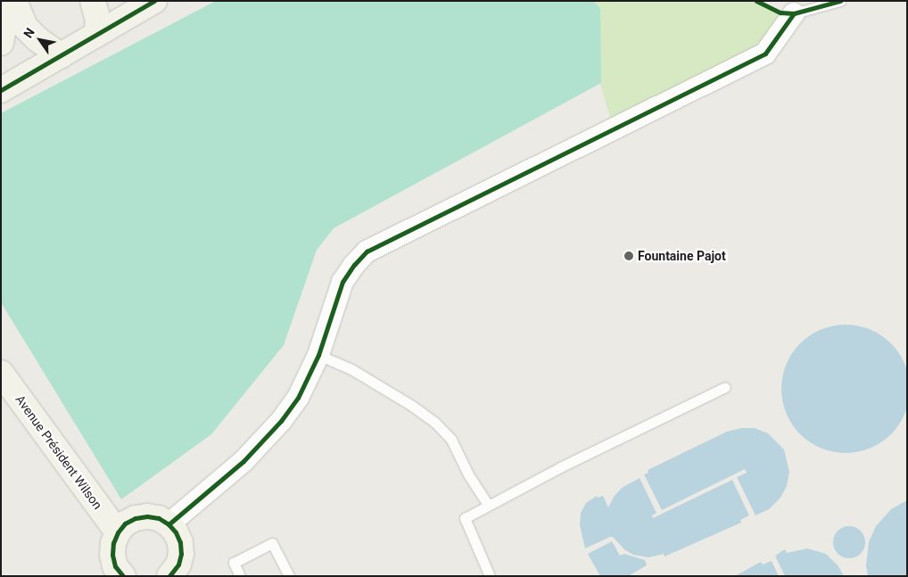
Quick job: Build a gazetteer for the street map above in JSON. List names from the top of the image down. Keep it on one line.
{"streets":{"street":["Avenue Président Wilson"]},"places":["Fountaine Pajot"],"north":"top left"}
